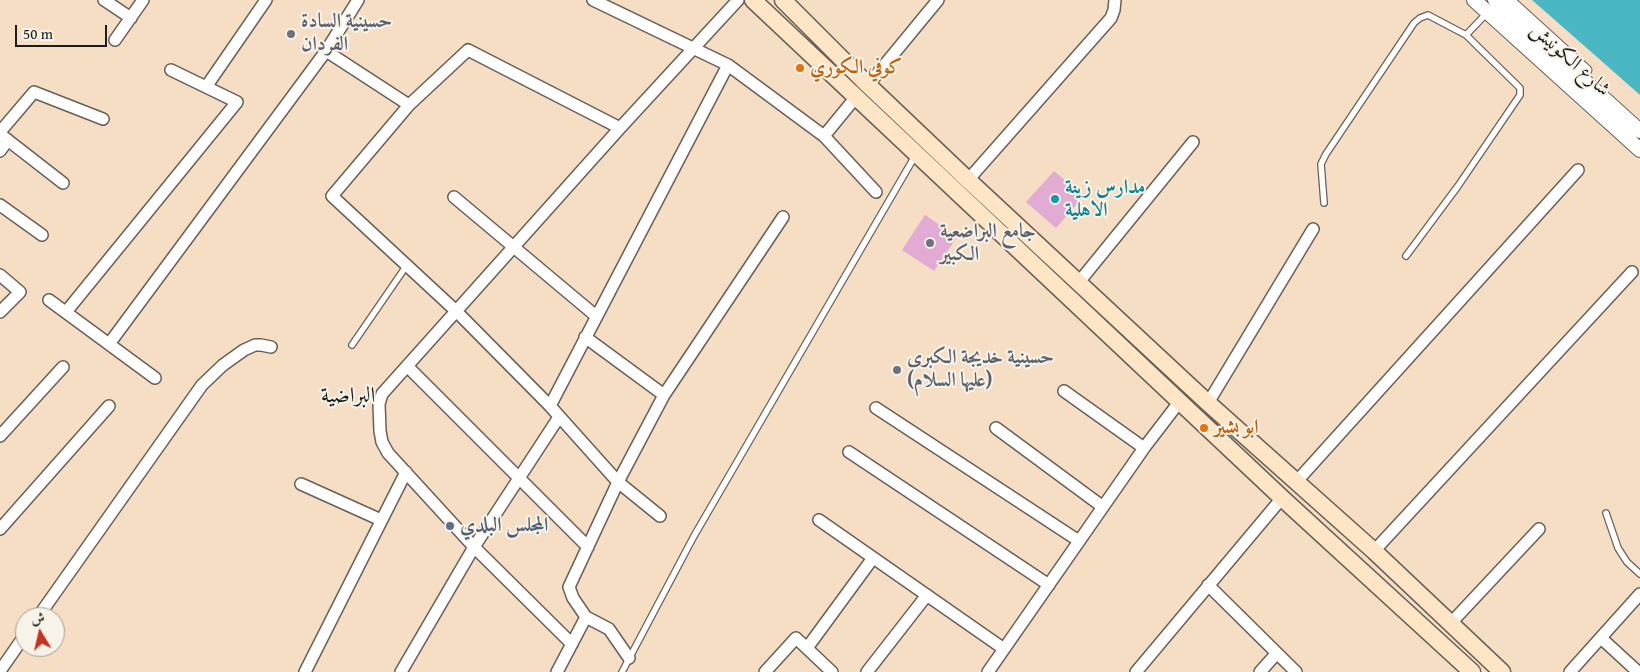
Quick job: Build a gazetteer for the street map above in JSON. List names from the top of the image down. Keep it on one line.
{"streets":{"street":["شارع الكونيش"]},"districts":["البراضية"],"places":["حسينية السادة الفردان","كوفي الكوري","مدارس زينة الاهلية","جامع البراضعية الكبير","حسينية خديجة الكبرى (عليها السلام)","ابو بشير","المجلس البلدي"],"scale_bar":"50 m","north":"top"}
